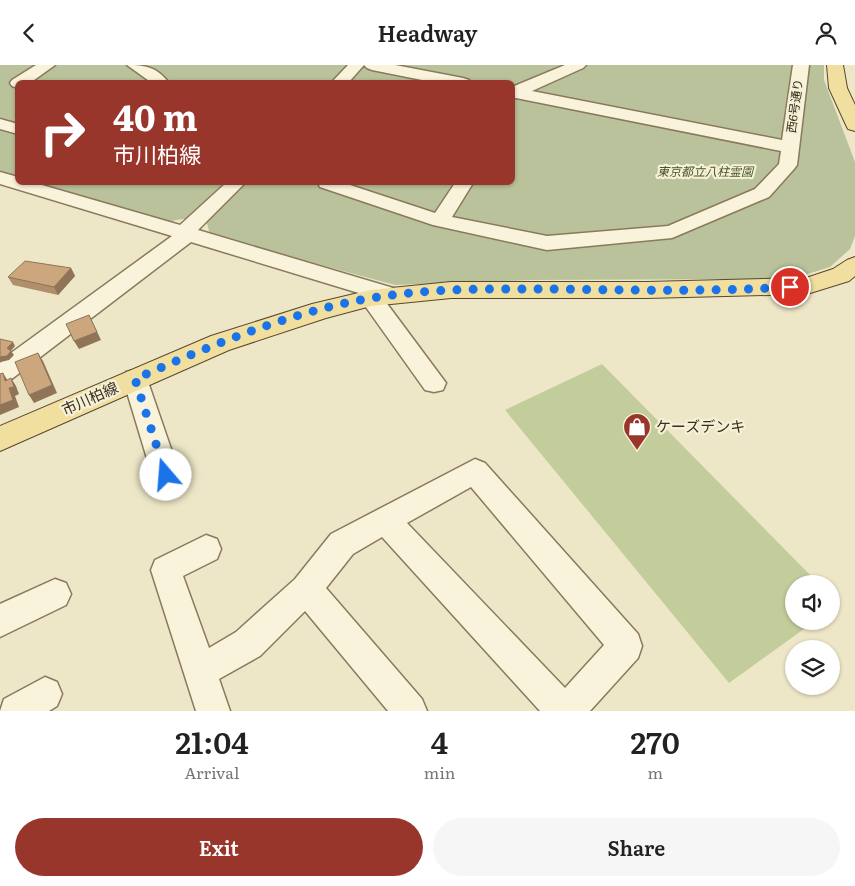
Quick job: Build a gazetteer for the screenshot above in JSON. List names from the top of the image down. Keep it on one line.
{"streets":{"main road":["市川柏線"],"street":["西6号通り"]},"parks":["東京都立八柱霊園"],"places":{"shop":["ケーズデンキ"]},"page":{"header":"Headway","turn":["40 m","市川柏線"],"eta":["21:04","Arrival","4","min","270","m"],"buttons":["Exit","Share"]}}
